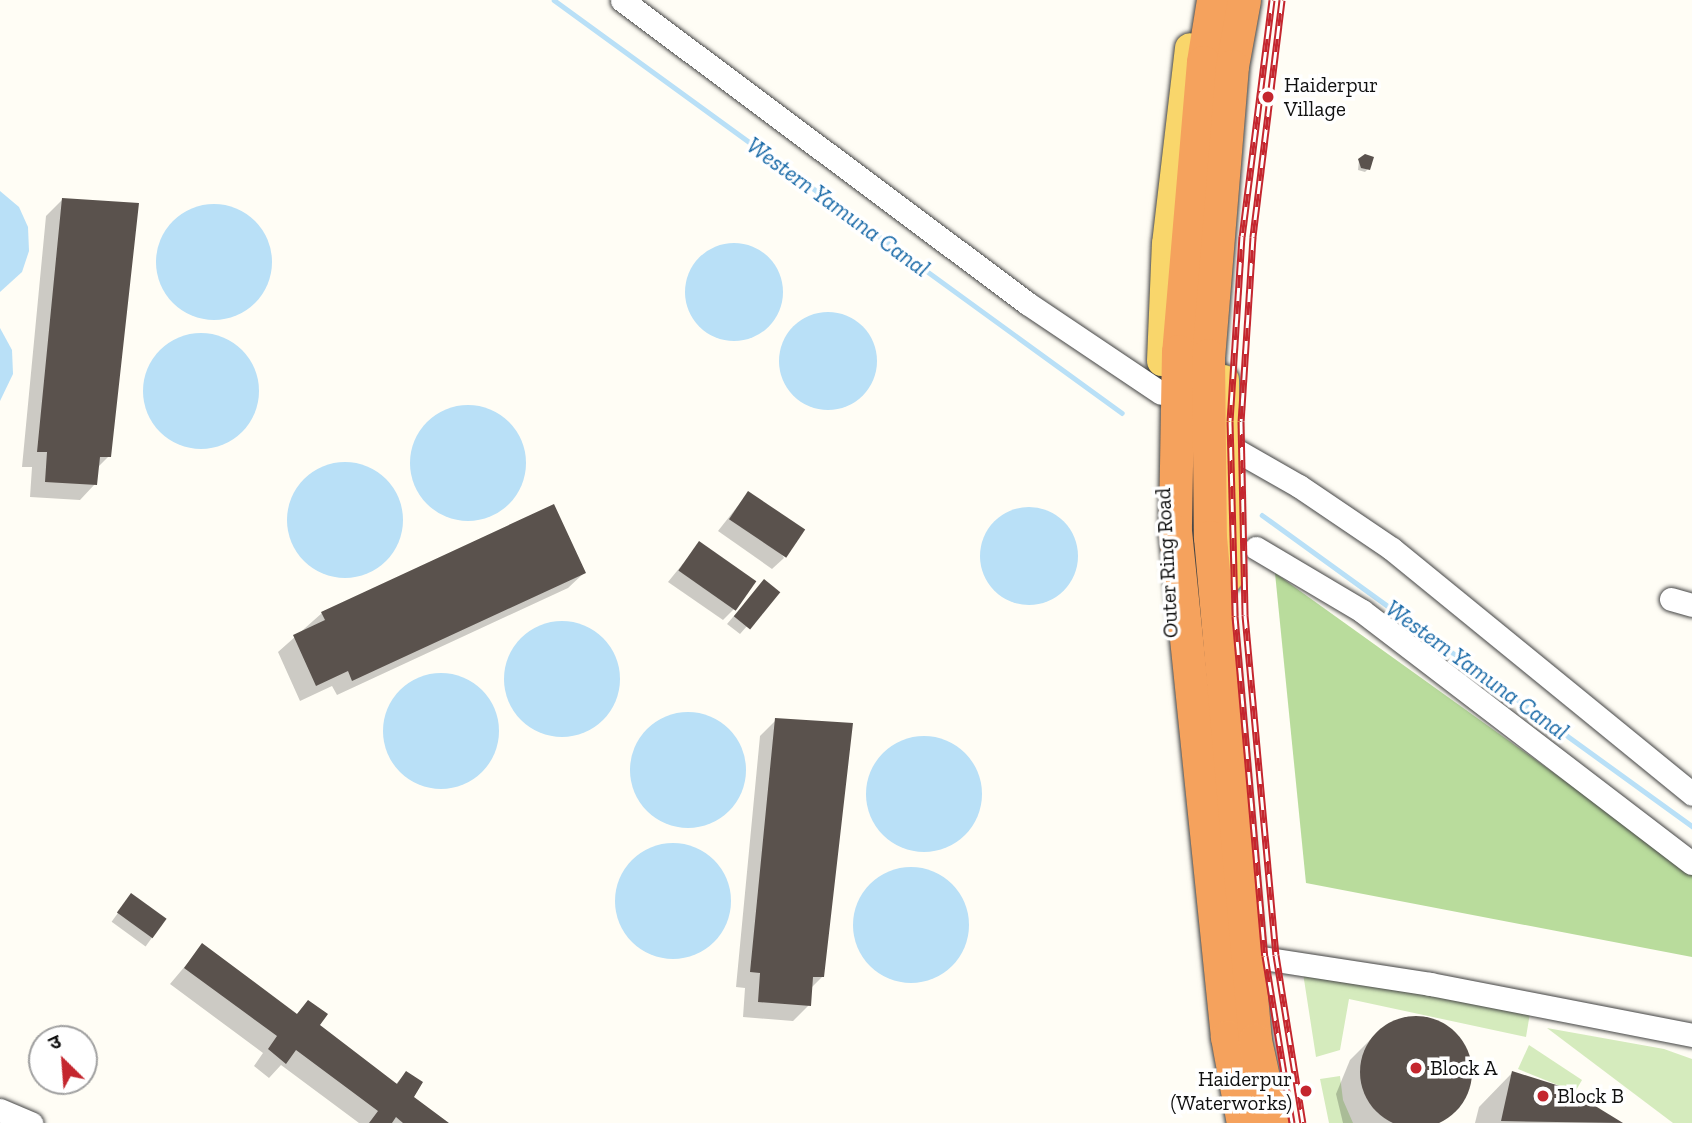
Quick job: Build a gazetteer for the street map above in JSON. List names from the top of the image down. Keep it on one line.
{"streets":{"highway":["Outer Ring Road"]},"water":["Western Yamuna Canal"],"places":["Haiderpur Village","Block A","Haiderpur (Waterworks)","Block B"],"north":"top left"}
